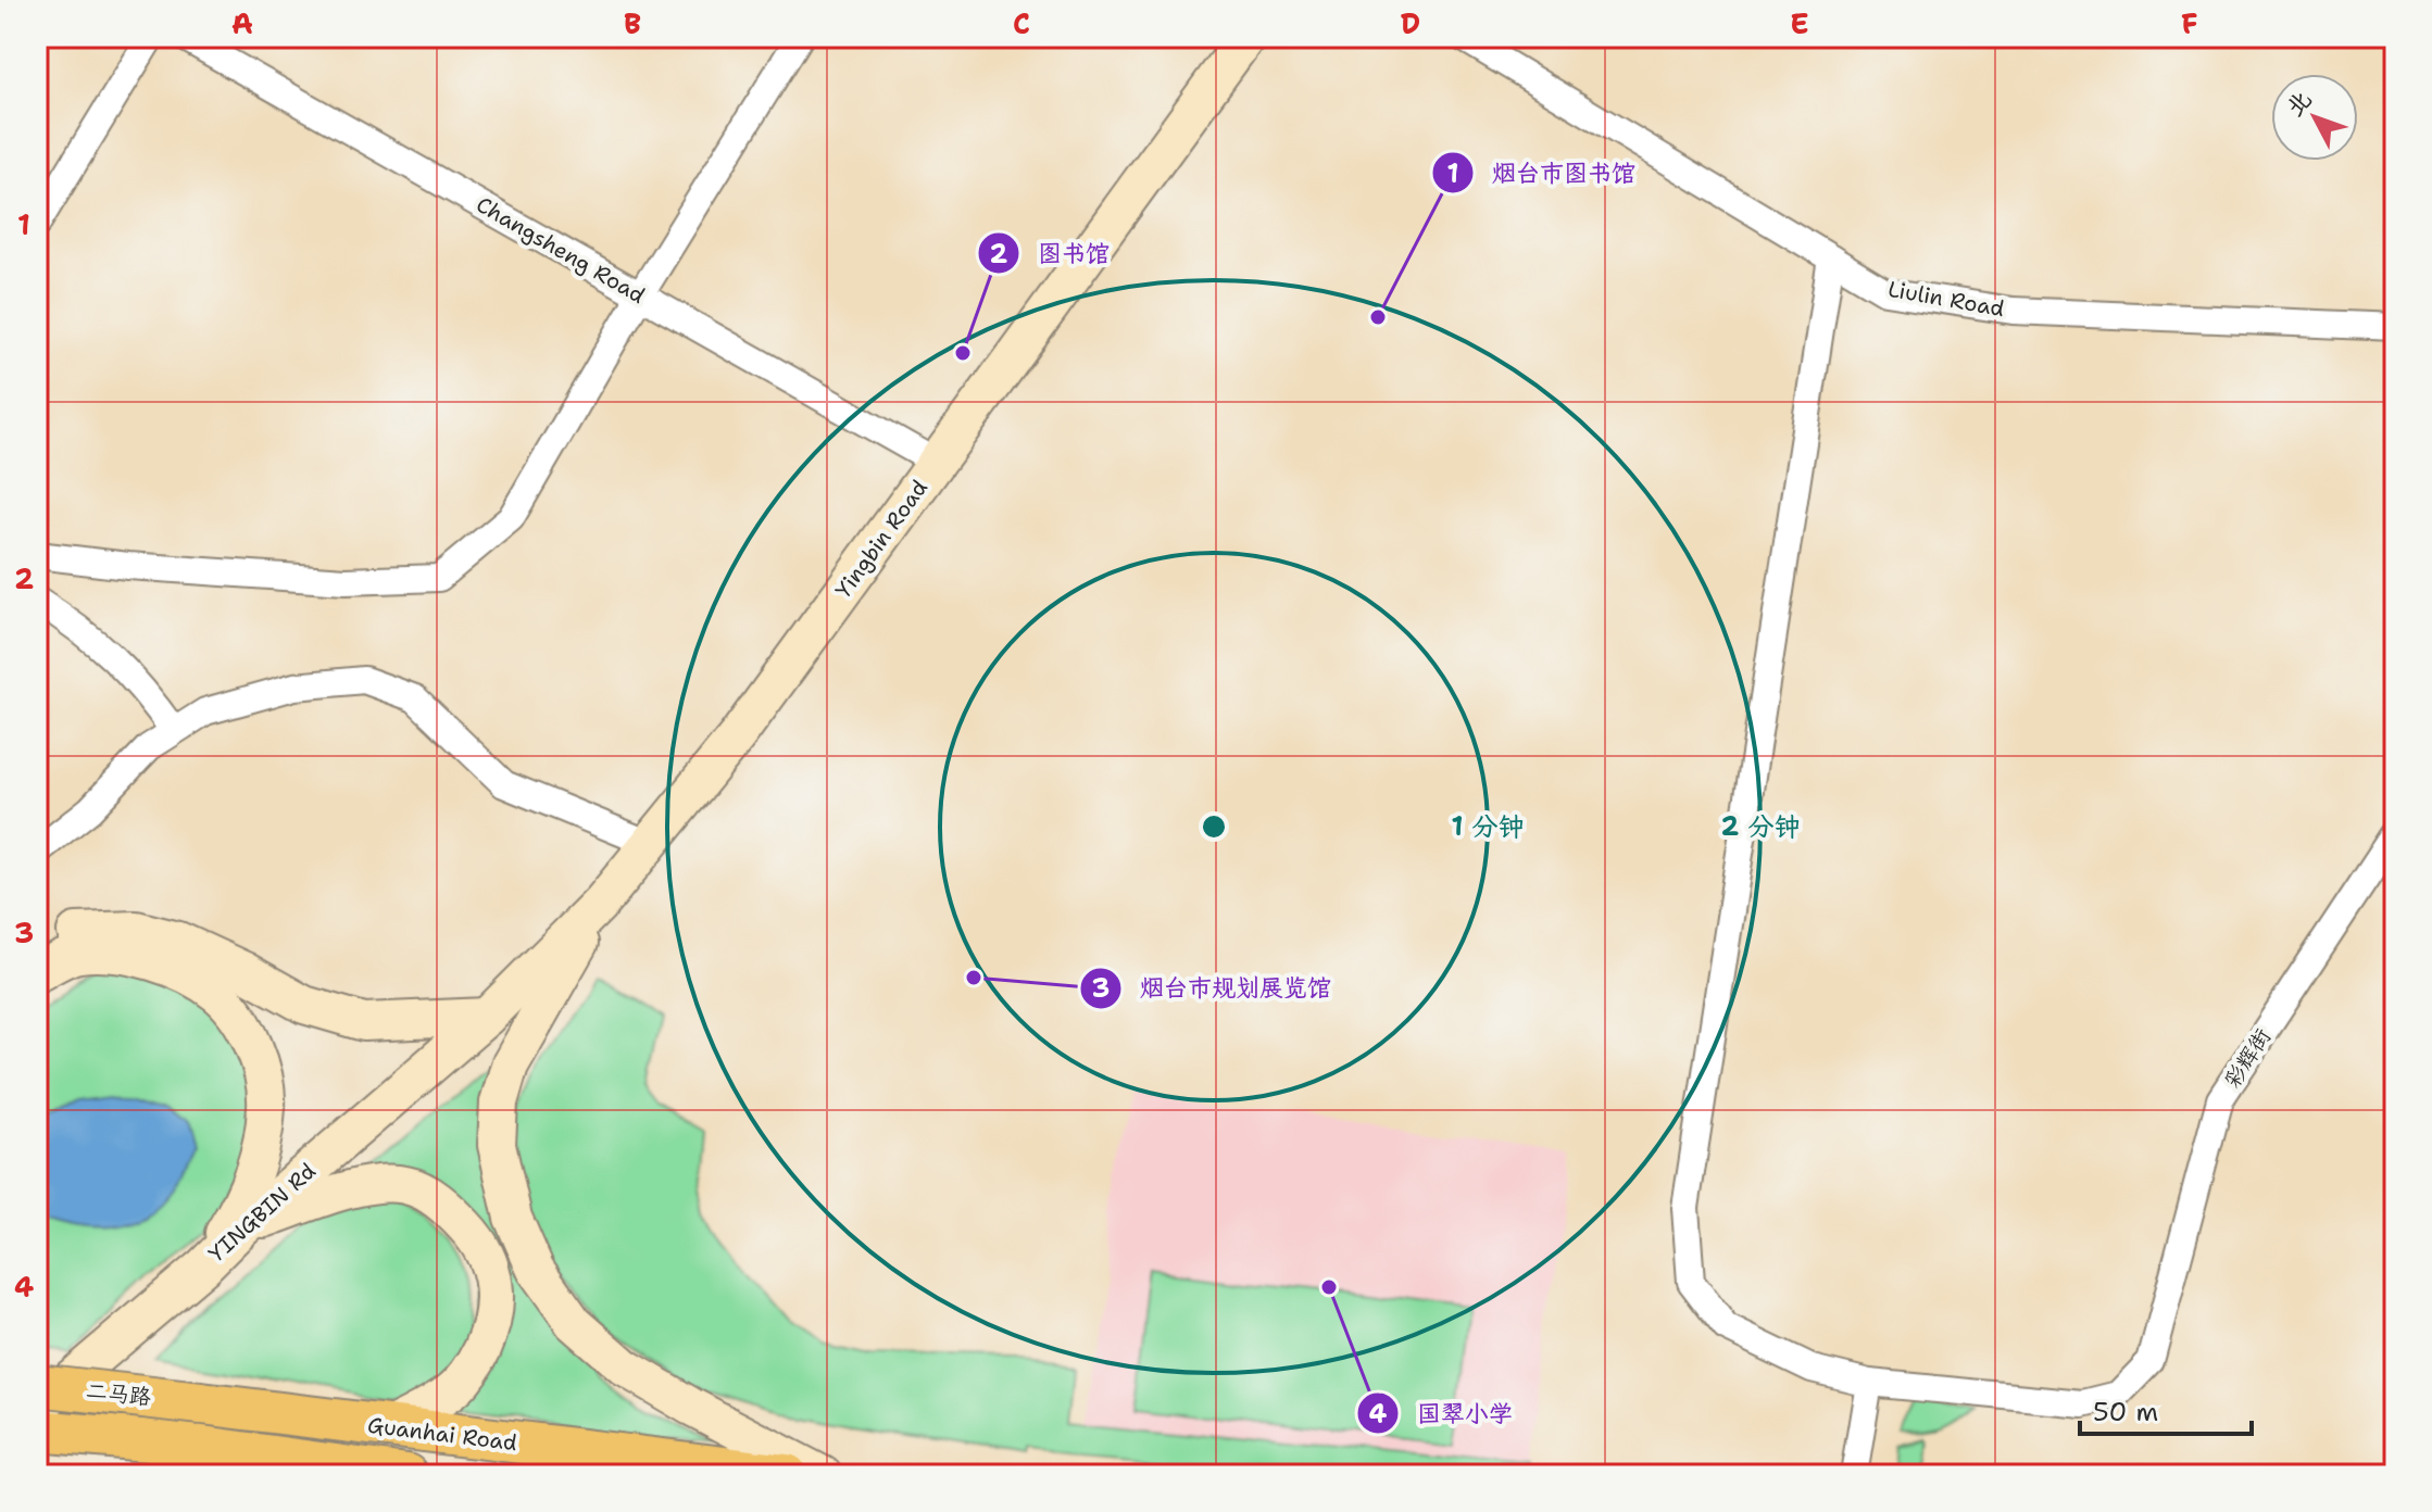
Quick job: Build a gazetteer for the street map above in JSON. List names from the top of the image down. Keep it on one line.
{"streets":{"main road":["Yingbin Road","YINGBIN Rd","二马路","Guanhai Road"],"street":["Changsheng Road","Liulin Road","彩辉街"]},"crossings":[["Changsheng Road","Yingbin Road"],["Yingbin Road","YINGBIN Rd"],["二马路","Guanhai Road"]],"places":["烟台市图书馆","图书馆","烟台市规划展览馆","国翠小学"],"scale_bar":"50 m","north":"top left","grid":{"columns":["A","B","C","D","E","F"],"rows":["1","2","3","4"]},"rings":["1 分钟","2 分钟"]}
